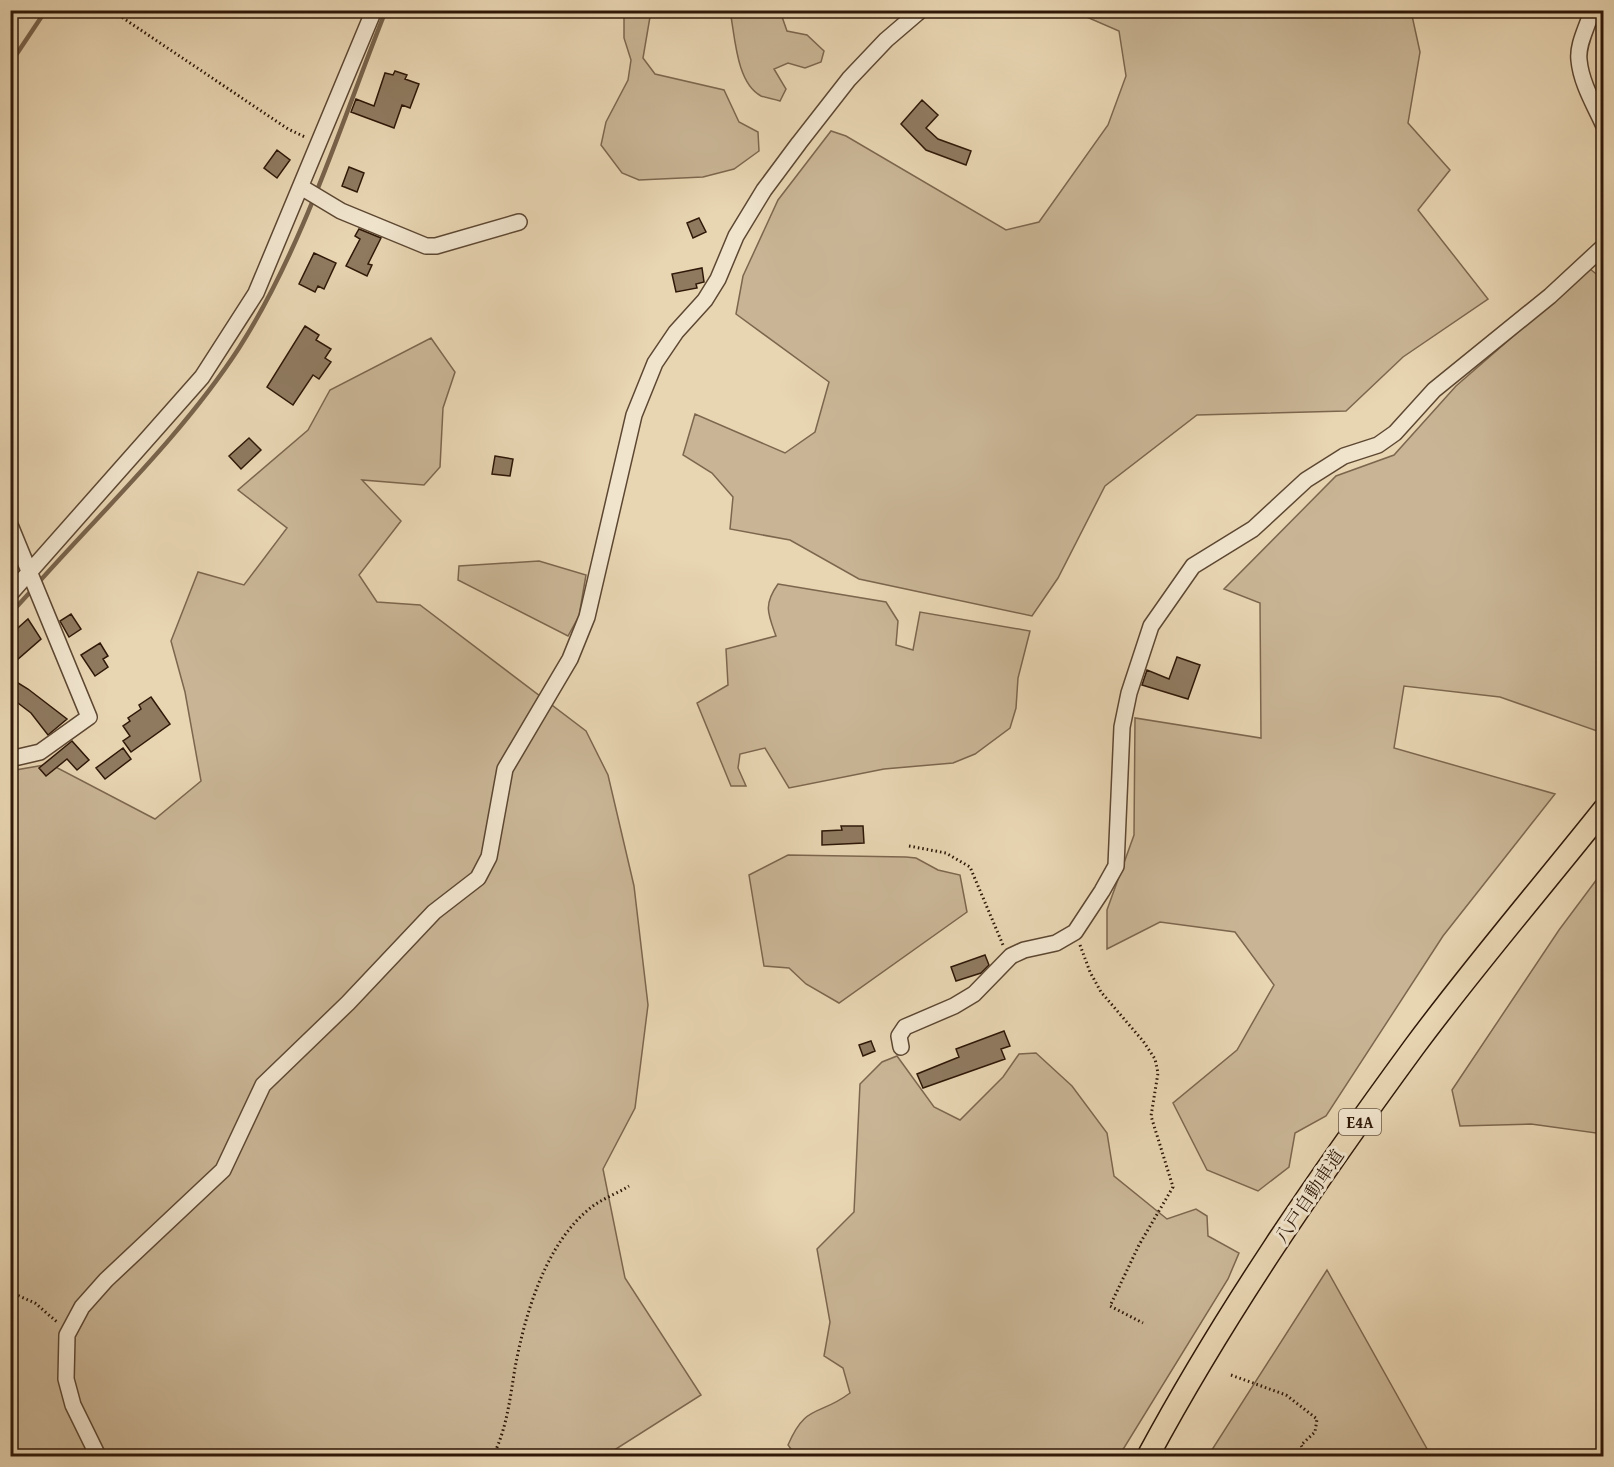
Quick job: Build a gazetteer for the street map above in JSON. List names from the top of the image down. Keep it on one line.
{"streets":{"highway":["E4A","八戸自動車道"]}}
